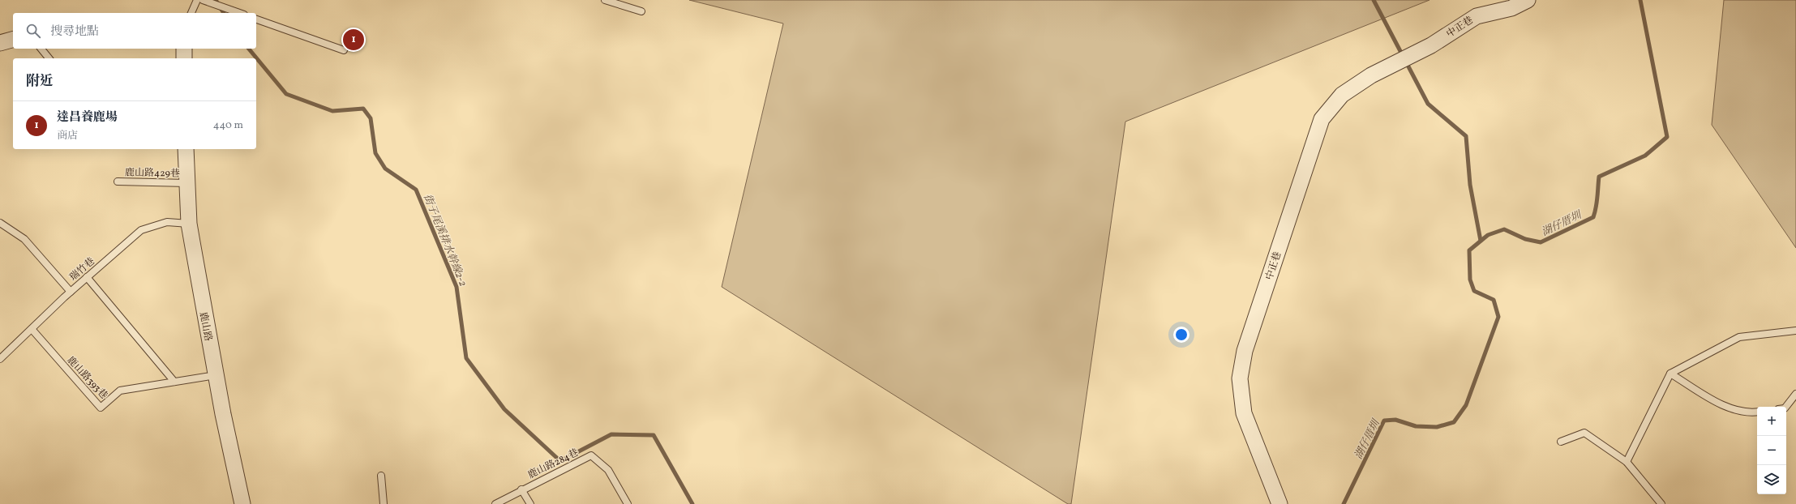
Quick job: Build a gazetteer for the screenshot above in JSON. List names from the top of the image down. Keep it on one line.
{"streets":{"street":["中正巷","鹿山路"],"lane":["鹿山路429巷","瑞竹巷","鹿山路393巷","鹿山路284巷"]},"crossings":[["鹿山路429巷","鹿山路"],["瑞竹巷","鹿山路"],["瑞竹巷","鹿山路393巷"],["鹿山路","鹿山路393巷"]],"water":["湖仔厝圳","街子尾溪排水幹線2-2"],"page":{"search":"搜尋地點","pins":"1","heading":"附近","list":[{"mark":"1","name":"達昌養鹿場","note":"商店","value":"440 m"}],"map_buttons":["+","−"]}}
